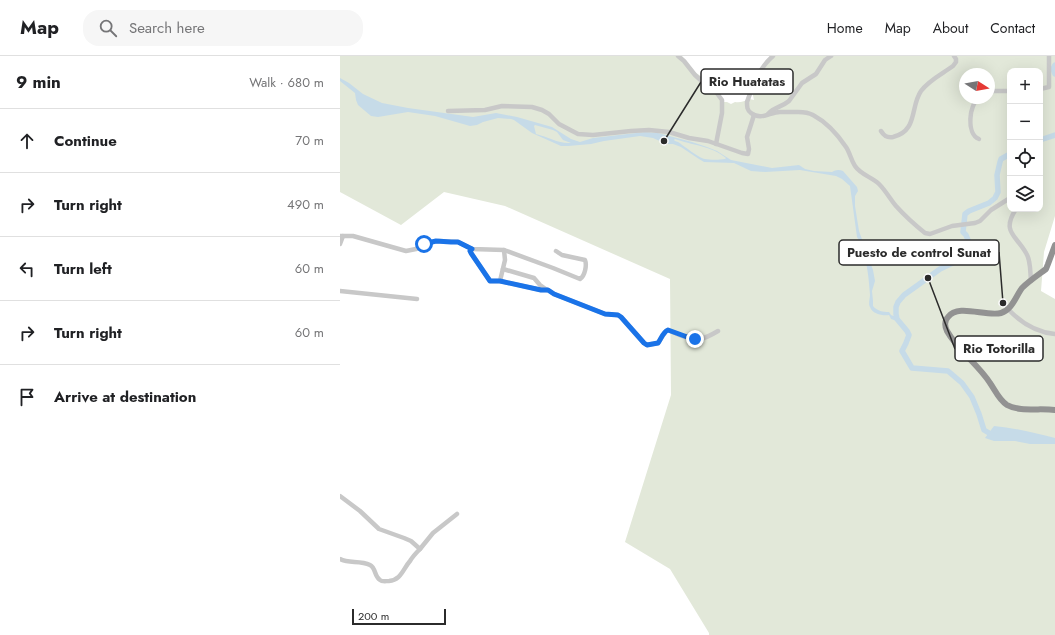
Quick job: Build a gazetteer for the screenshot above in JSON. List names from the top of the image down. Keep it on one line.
{"places":["Rio Huatatas","Rio Totorilla","Puesto de control Sunat"],"scale_bar":"200 m","north":"right","page":{"header":"Map","search":"Search here","nav":["Home","Map","About","Contact"],"heading":["9 min","Walk · 680 m"],"map_buttons":["+","−"],"list":[["Continue","70 m"],["Turn right","490 m"],["Turn left","60 m"],["Turn right","60 m"],"Arrive at destination"],"scale":"200 m"}}
